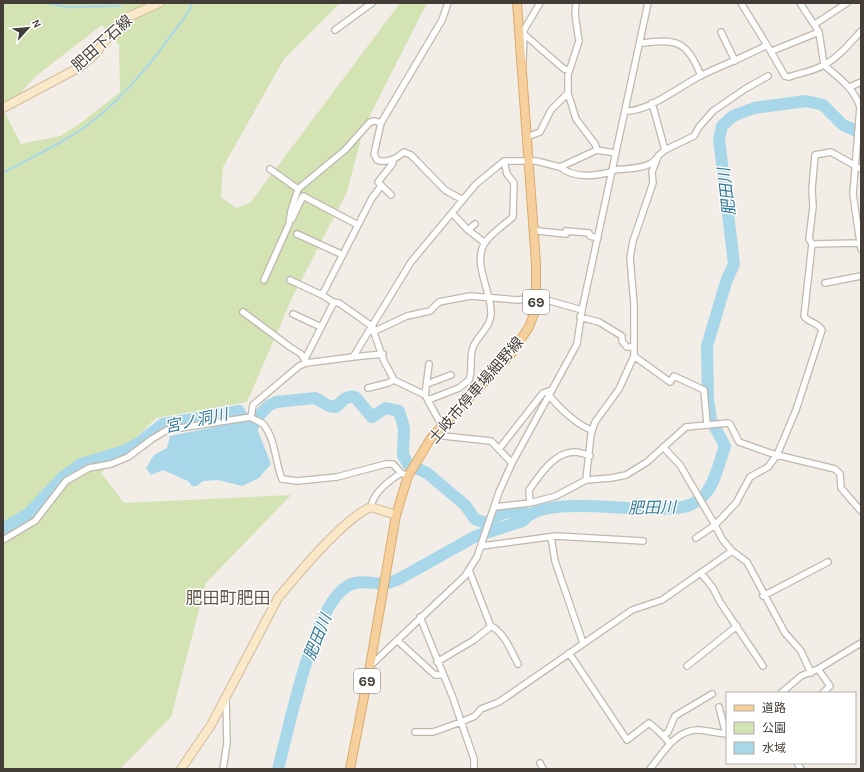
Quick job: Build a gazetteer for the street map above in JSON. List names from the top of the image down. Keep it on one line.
{"streets":{"main road":["69","土岐市停車場細野線"],"street":["肥田下石線"]},"districts":["肥田町肥田"],"water":["肥田川","宮ノ洞川"],"legend":["道路","公園","水域"],"north":"top right"}
